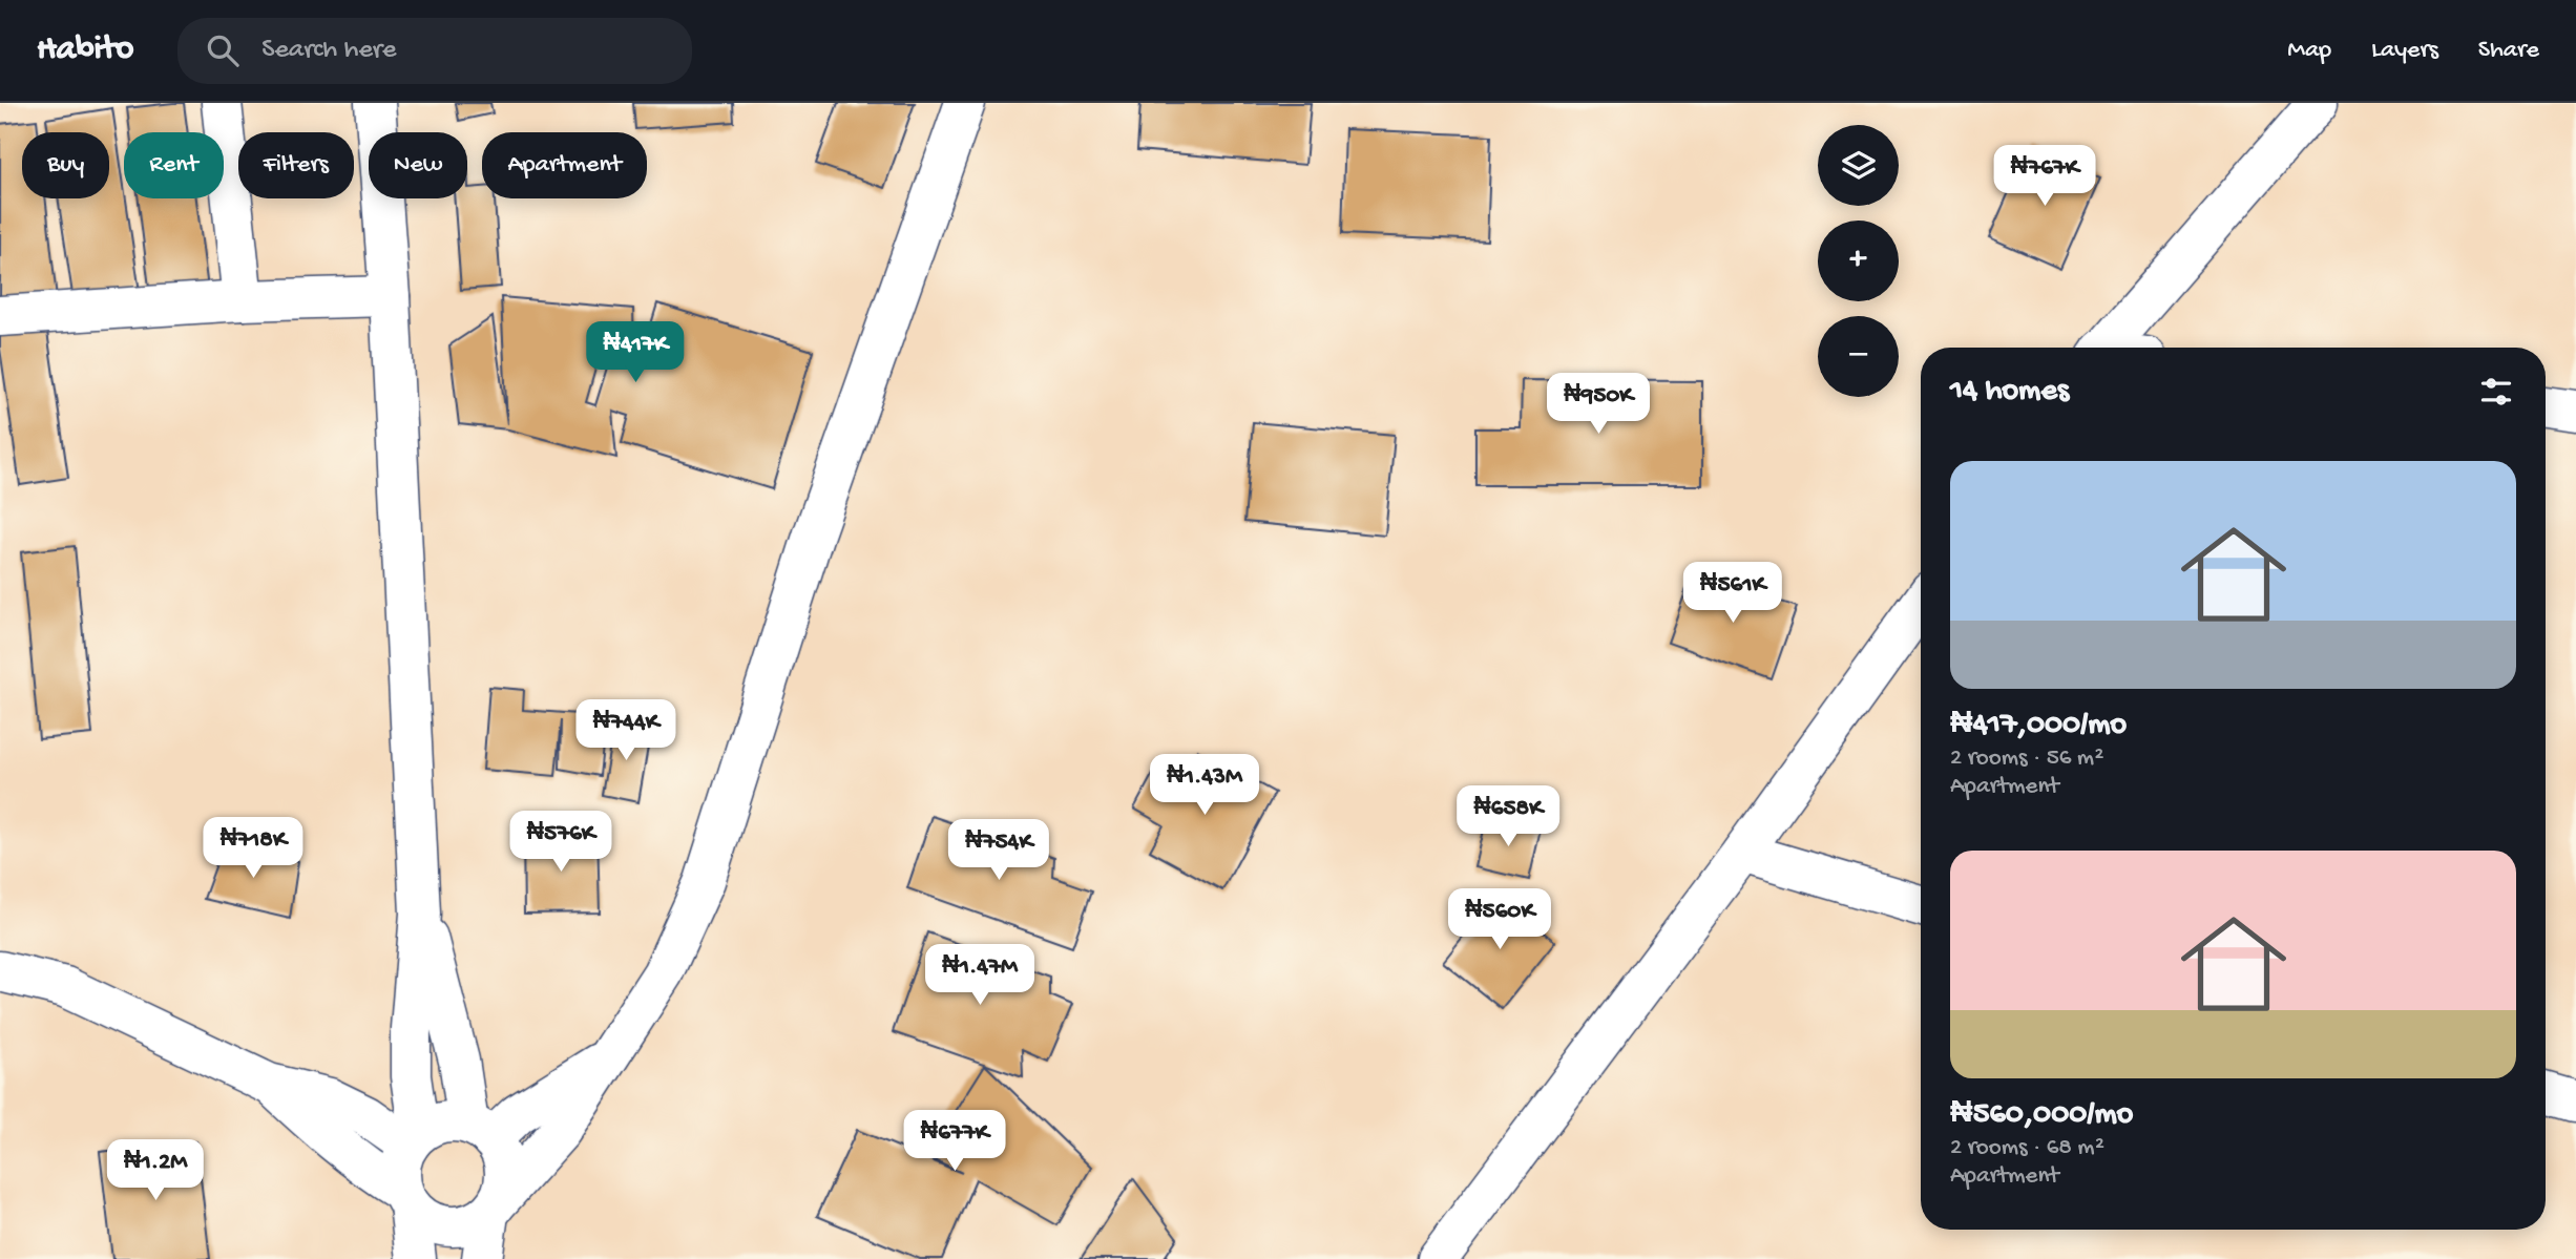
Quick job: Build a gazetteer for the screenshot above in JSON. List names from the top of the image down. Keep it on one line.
{"page":{"header":"Habito","search":"Search here","nav":["Map","Layers","Share"],"map_buttons":["+","−"],"chip":["Buy","Rent","Filters","New","Apartment"],"price":["₦767K","₦417K","₦950K","₦561K","₦744K","₦1.43M","₦658K","₦576K","₦718K","₦754K","₦560K","₦1.47M","₦677K","₦1.2M"],"heading":"14 homes","list":[{"name":"₦417,000/mo","note":"2 rooms · 56 m² · Apartment"},{"name":"₦560,000/mo","note":"2 rooms · 68 m² · Apartment"}]}}
